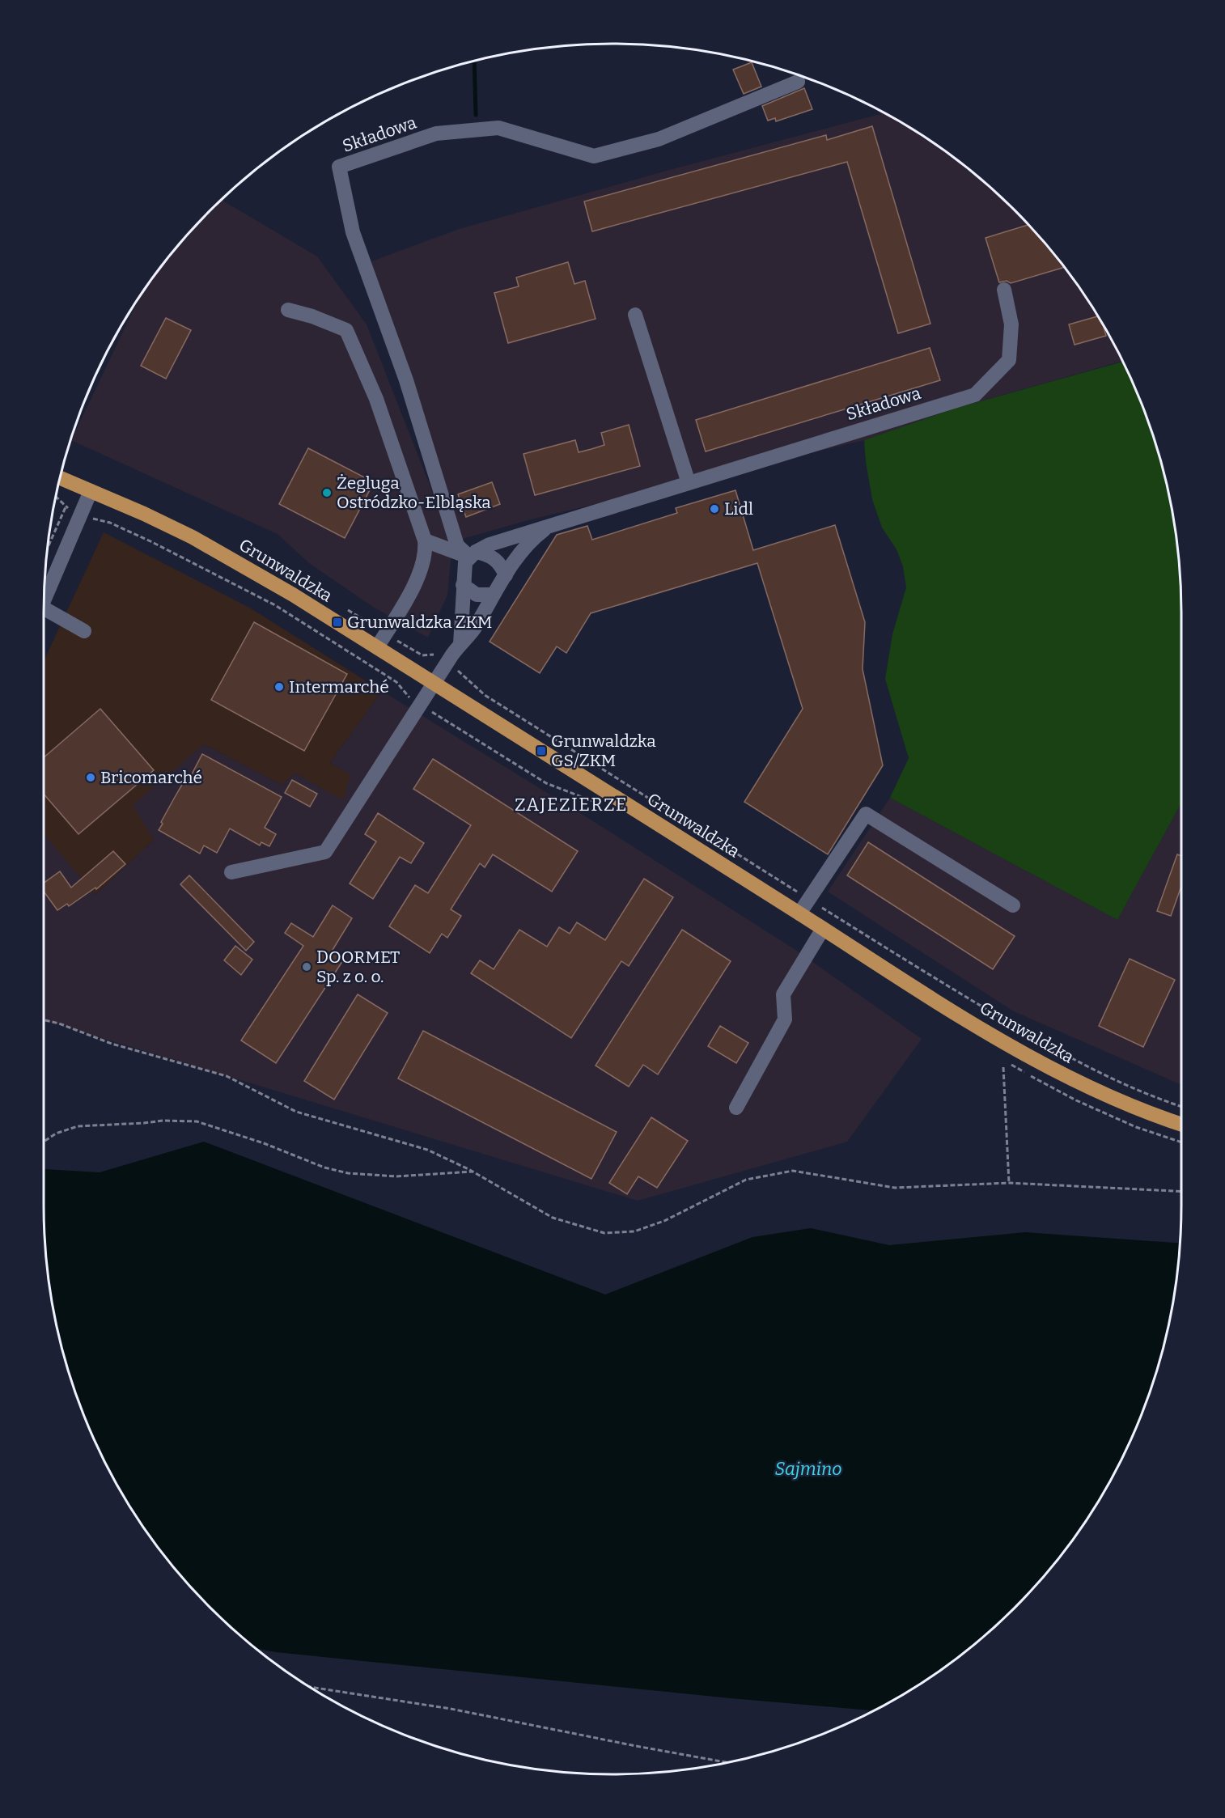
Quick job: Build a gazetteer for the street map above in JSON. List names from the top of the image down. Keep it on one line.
{"streets":{"main road":["Grunwaldzka"],"street":["Składowa"]},"crossings":[["Składowa","Grunwaldzka"]],"districts":["ZAJEZIERZE"],"water":["Sajmino"],"places":{"other":["Żegluga Ostródzko-Elbląska","Lidl","Intermarché","Bricomarché","DOORMET Sp. z o. o."],"transit":["Grunwaldzka ZKM","Grunwaldzka GS/ZKM"]}}
